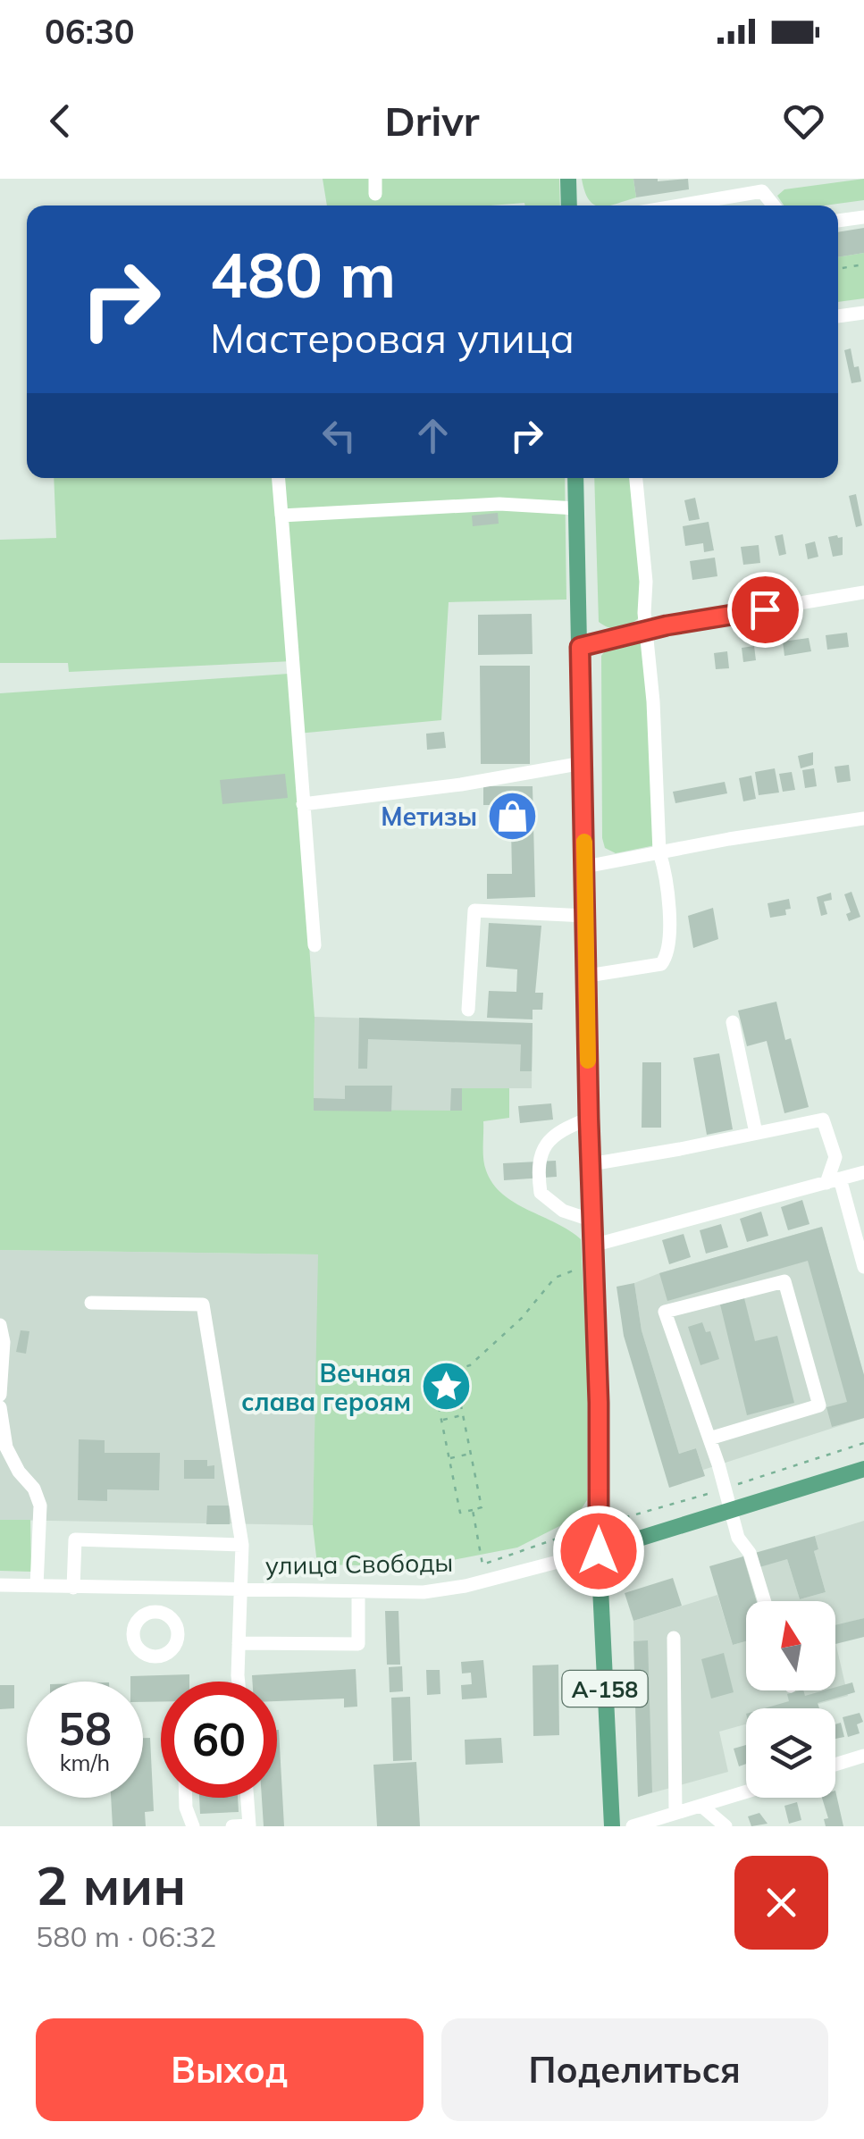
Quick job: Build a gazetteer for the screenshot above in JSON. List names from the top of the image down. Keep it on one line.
{"streets":{"main road":["улица Свободы","А-158"]},"crossings":[["улица Свободы","А-158"]],"places":{"shop":["Метизы"],"place":["Вечная слава героям"]},"north":"top","page":{"status":"06:30","header":"Drivr","turn":["480 m","Мастеровая улица"],"speed":"58 km/h","limit":"60","heading":["2 мин","580 m · 06:32"],"buttons":["Выход","Поделиться"]}}
